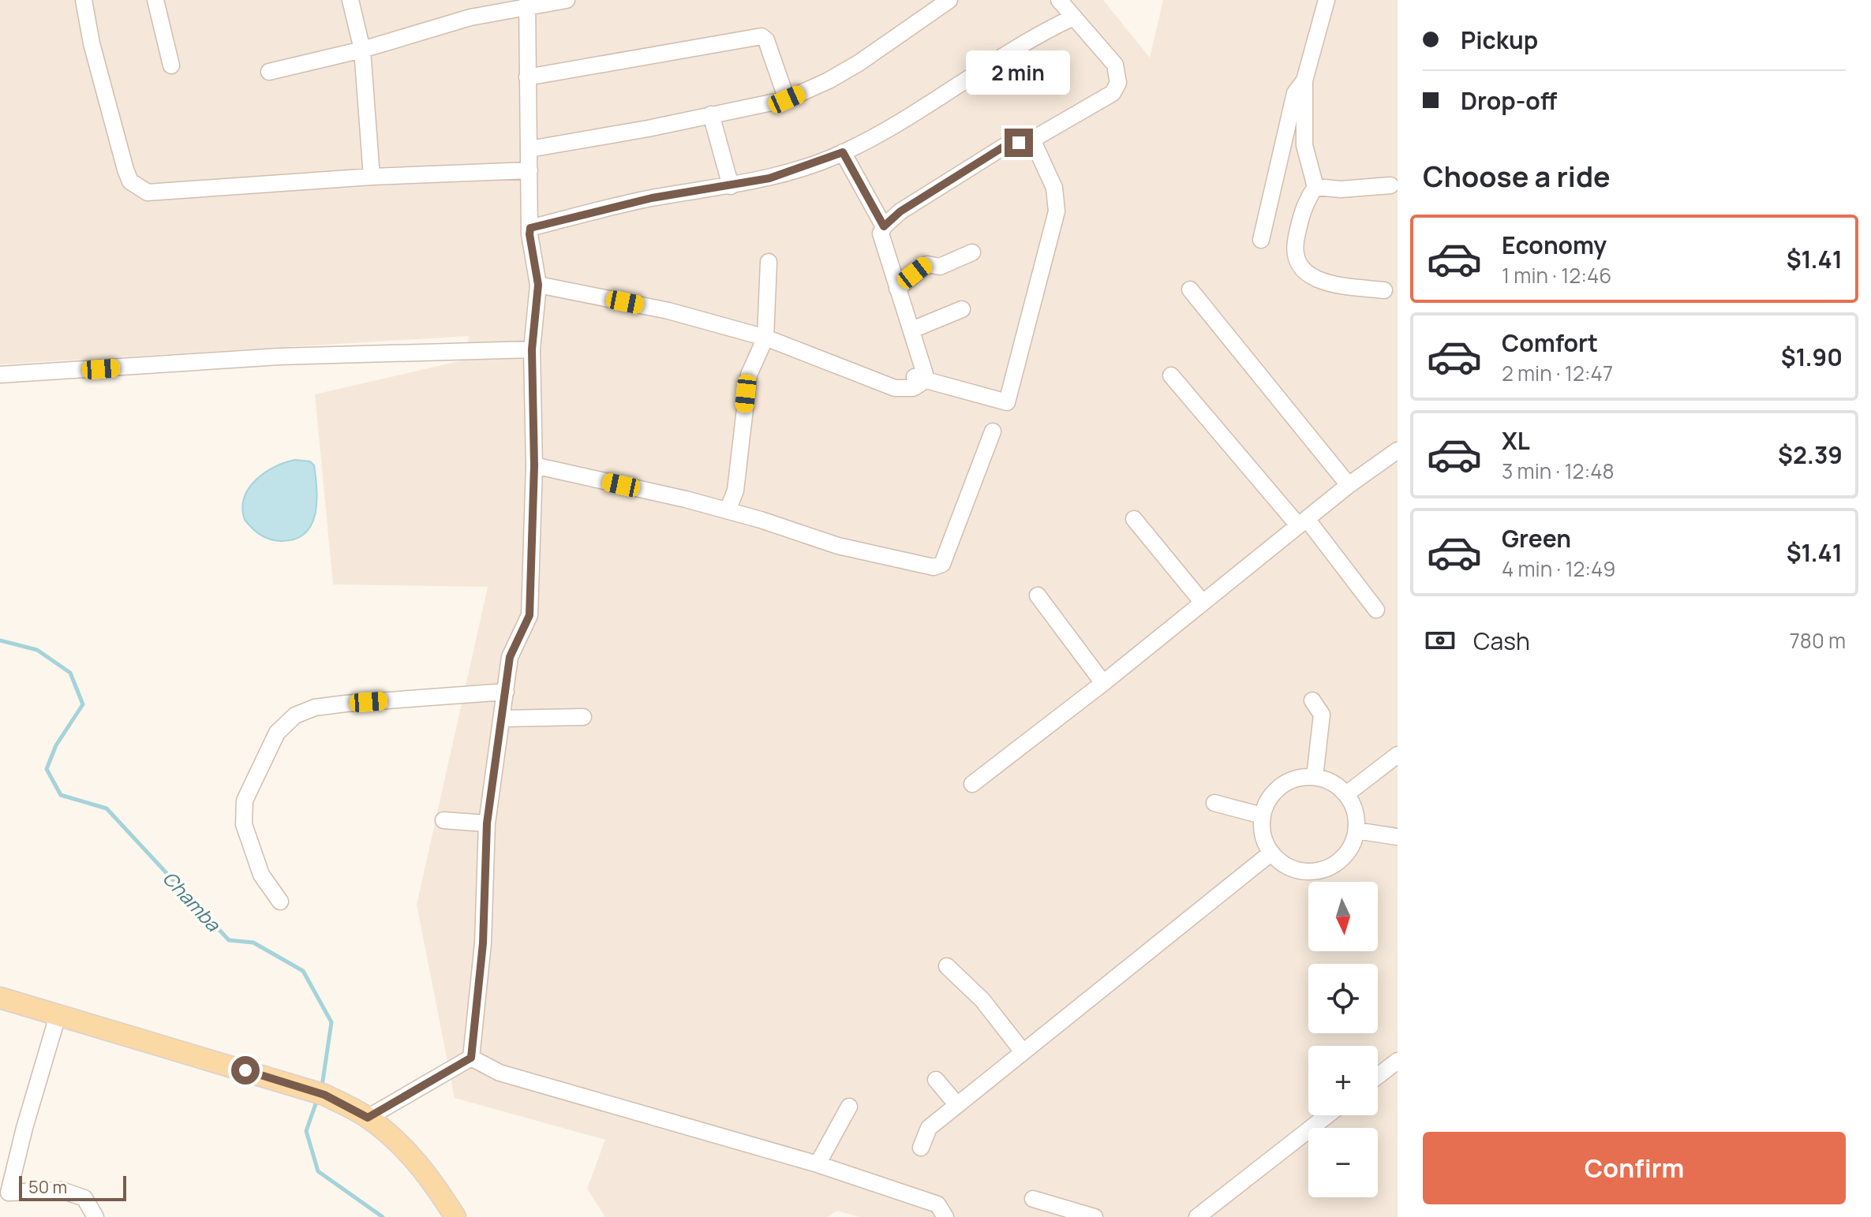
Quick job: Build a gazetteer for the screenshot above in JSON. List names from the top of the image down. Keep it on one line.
{"water":["Chamba"],"scale_bar":"50 m","north":"bottom","page":{"banner":["Pickup","Drop-off"],"bubble":"2 min","heading":"Choose a ride","list":[{"name":"Economy","note":"1 min · 12:46","value":"$1.41"},{"name":"Comfort","note":"2 min · 12:47","value":"$1.90"},{"name":"XL","note":"3 min · 12:48","value":"$2.39"},{"name":"Green","note":"4 min · 12:49","value":"$1.41"}],"pay":["Cash","780 m"],"map_buttons":["+","−"],"buttons":"Confirm","scale":"50 m"}}
